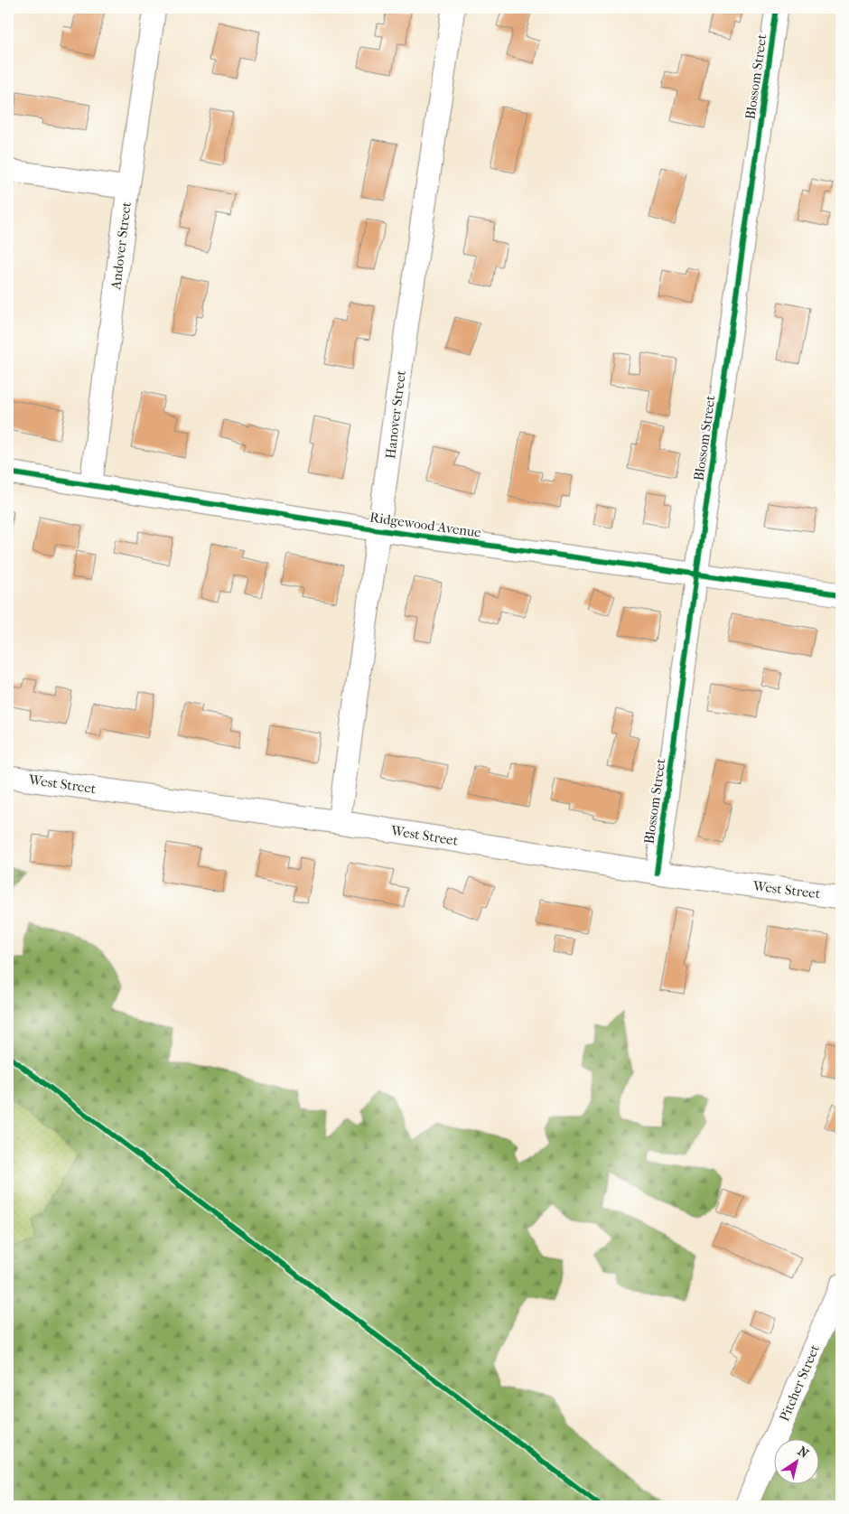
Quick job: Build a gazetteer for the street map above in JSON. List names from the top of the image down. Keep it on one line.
{"streets":{"street":["Blossom Street","Andover Street","Hanover Street","Ridgewood Avenue","West Street","Pitcher Street"]},"crossings":[["Blossom Street","Ridgewood Avenue"],["Blossom Street","West Street"],["Andover Street","Ridgewood Avenue"],["Hanover Street","Ridgewood Avenue"],["Hanover Street","West Street"]],"north":"top right"}
